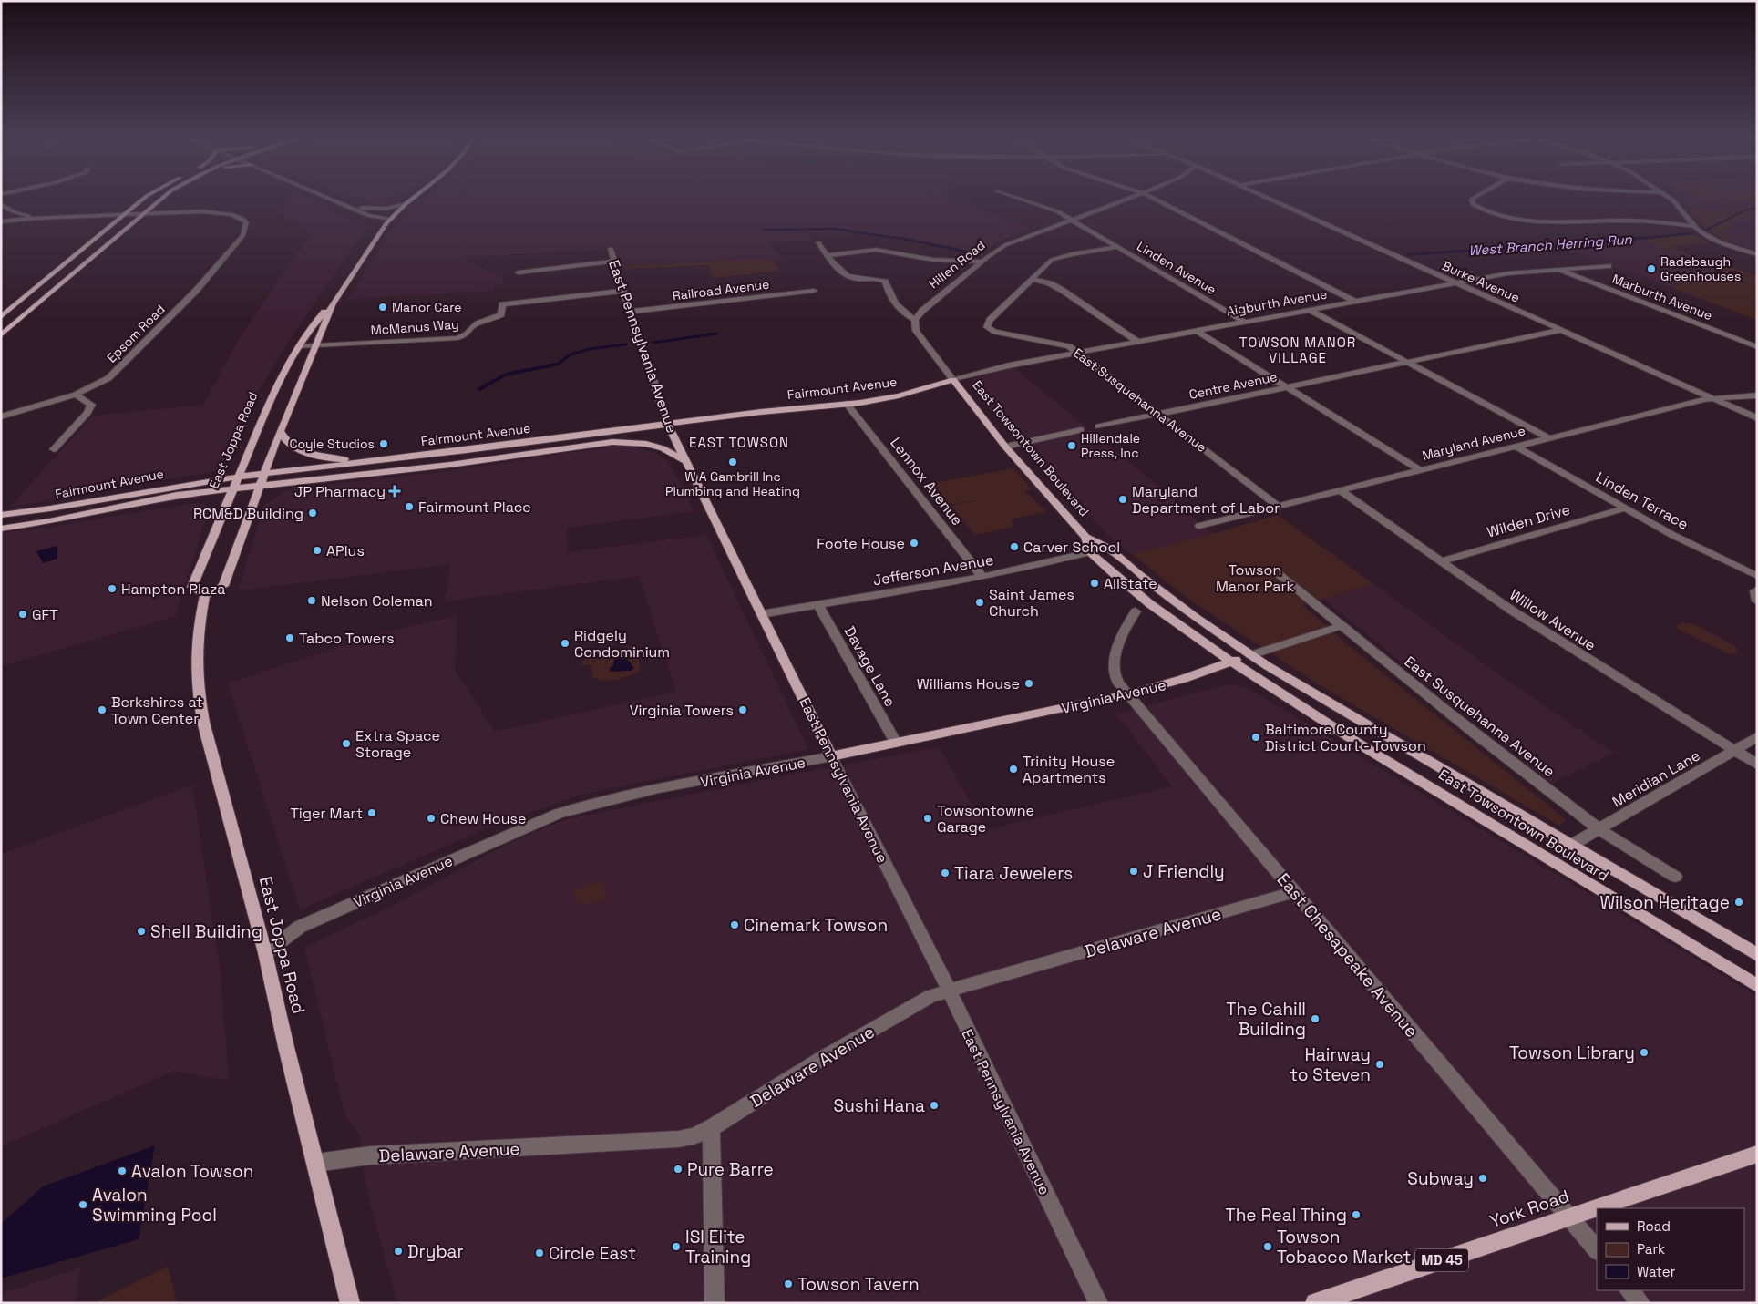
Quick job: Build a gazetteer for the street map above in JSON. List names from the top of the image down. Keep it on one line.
{"streets":{"main road":["East Pennsylvania Avenue","Fairmount Avenue","East Joppa Road","East Towsontown Boulevard","Virginia Avenue","York Road","MD 45"],"street":["Hillen Road","Linden Avenue","Burke Avenue","Railroad Avenue","Marburth Avenue","Aigburth Avenue","McManus Way","Epsom Road","Centre Avenue","East Susquehanna Avenue","Maryland Avenue","Lennox Avenue","Linden Terrace","Wilden Drive","Jefferson Avenue","Willow Avenue","Davage Lane","Meridian Lane","Delaware Avenue","East Chesapeake Avenue"]},"crossings":[["Hillen Road","Linden Avenue"],["Linden Avenue","Aigburth Avenue"],["Linden Avenue","East Susquehanna Avenue"],["Burke Avenue","Aigburth Avenue"],["Burke Avenue","Centre Avenue"],["Burke Avenue","Maryland Avenue"],["Railroad Avenue","East Pennsylvania Avenue"],["Marburth Avenue","Aigburth Avenue"],["Aigburth Avenue","Fairmount Avenue"],["Aigburth Avenue","East Susquehanna Avenue"],["Aigburth Avenue","East Towsontown Boulevard"],["McManus Way","East Pennsylvania Avenue"],["McManus Way","East Joppa Road"],["East Pennsylvania Avenue","Fairmount Avenue"],["East Pennsylvania Avenue","Jefferson Avenue"],["East Pennsylvania Avenue","Virginia Avenue"],["East Pennsylvania Avenue","Delaware Avenue"],["Centre Avenue","East Susquehanna Avenue"],["Fairmount Avenue","East Joppa Road"],["Fairmount Avenue","East Towsontown Boulevard"],["Fairmount Avenue","Lennox Avenue"],["East Susquehanna Avenue","Maryland Avenue"],["East Susquehanna Avenue","Virginia Avenue"],["East Susquehanna Avenue","Meridian Lane"],["East Joppa Road","Virginia Avenue"],["East Joppa Road","Delaware Avenue"],["Maryland Avenue","Linden Terrace"],["Maryland Avenue","Willow Avenue"],["East Towsontown Boulevard","Jefferson Avenue"],["East Towsontown Boulevard","Virginia Avenue"],["East Towsontown Boulevard","Meridian Lane"],["Lennox Avenue","Jefferson Avenue"],["Linden Terrace","Wilden Drive"],["Wilden Drive","Willow Avenue"],["Jefferson Avenue","Davage Lane"],["Willow Avenue","Meridian Lane"],["Davage Lane","Virginia Avenue"],["Virginia Avenue","East Chesapeake Avenue"],["Delaware Avenue","East Chesapeake Avenue"],["East Chesapeake Avenue","York Road"]],"districts":["TOWSON MANOR VILLAGE","EAST TOWSON"],"water":["West Branch Herring Run"],"parks":["Towson Manor Park"],"places":{"other":["Radebaugh Greenhouses","Manor Care","Coyle Studios","Hillendale Press, Inc","W A Gambrill Inc Plumbing and Heating","Maryland Department of Labor","Fairmount Place","RCM&D Building","Foote House","Carver School","APlus","Allstate","Hampton Plaza","Nelson Coleman","Saint James Church","GFT","Tabco Towers","Ridgely Condominium","Williams House","Berkshires at Town Center","Virginia Towers","Baltimore County District Court - Towson","Extra Space Storage","Trinity House Apartments","Tiger Mart","Chew House","Towsontowne Garage","J Friendly","Tiara Jewelers","Wilson Heritage","Cinemark Towson","Shell Building","The Cahill Building","Towson Library","Hairway to Steven","Sushi Hana","Pure Barre","Avalon Towson","Subway","Avalon Swimming Pool","The Real Thing","ISI Elite Training","Towson Tobacco Market","Drybar","Circle East","Towson Tavern"],"health":["JP Pharmacy"]},"legend":["Road","Park","Water"]}
